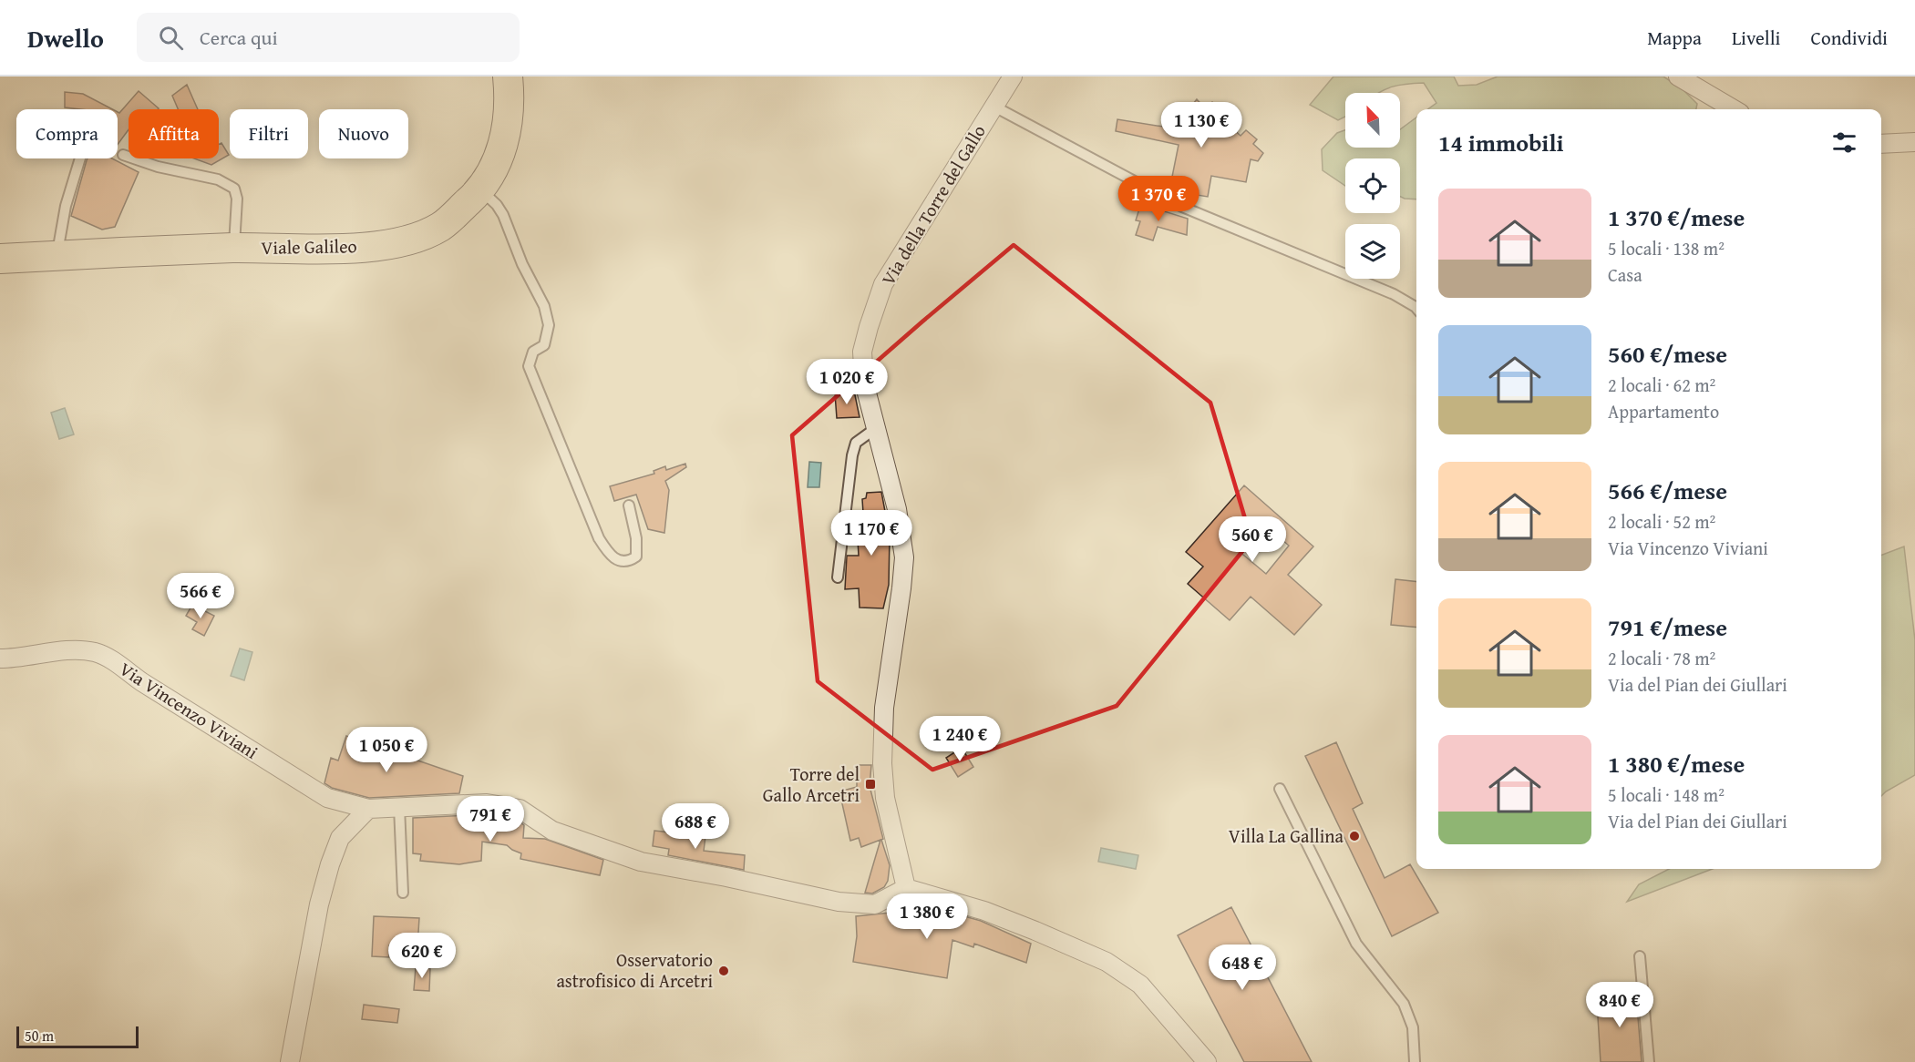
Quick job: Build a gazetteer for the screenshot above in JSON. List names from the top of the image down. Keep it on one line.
{"streets":{"main road":["Viale Galileo"],"street":["Via della Torre del Gallo","Via Vincenzo Viviani"]},"crossings":[["Via della Torre del Gallo","Via Vincenzo Viviani"]],"places":{"transit":["Torre del Gallo Arcetri"],"other":["Villa La Gallina","Osservatorio astrofisico di Arcetri"]},"scale_bar":"50 m","north":"top left","page":{"header":"Dwello","search":"Cerca qui","nav":["Mappa","Livelli","Condividi"],"price":["1 130 €","1 370 €","1 020 €","1 170 €","560 €","566 €","1 240 €","1 050 €","791 €","688 €","1 380 €","620 €","648 €","840 €"],"chip":["Compra","Affitta","Filtri","Nuovo"],"heading":"14 immobili","list":[{"name":"1 370 €/mese","note":"5 locali · 138 m² · Casa"},{"name":"560 €/mese","note":"2 locali · 62 m² · Appartamento"},{"name":"566 €/mese","note":"2 locali · 52 m² · Via Vincenzo Viviani"},{"name":"791 €/mese","note":"2 locali · 78 m² · Via del Pian dei Giullari"},{"name":"1 380 €/mese","note":"5 locali · 148 m² · Via del Pian dei Giullari"}],"scale":"50 m"}}
